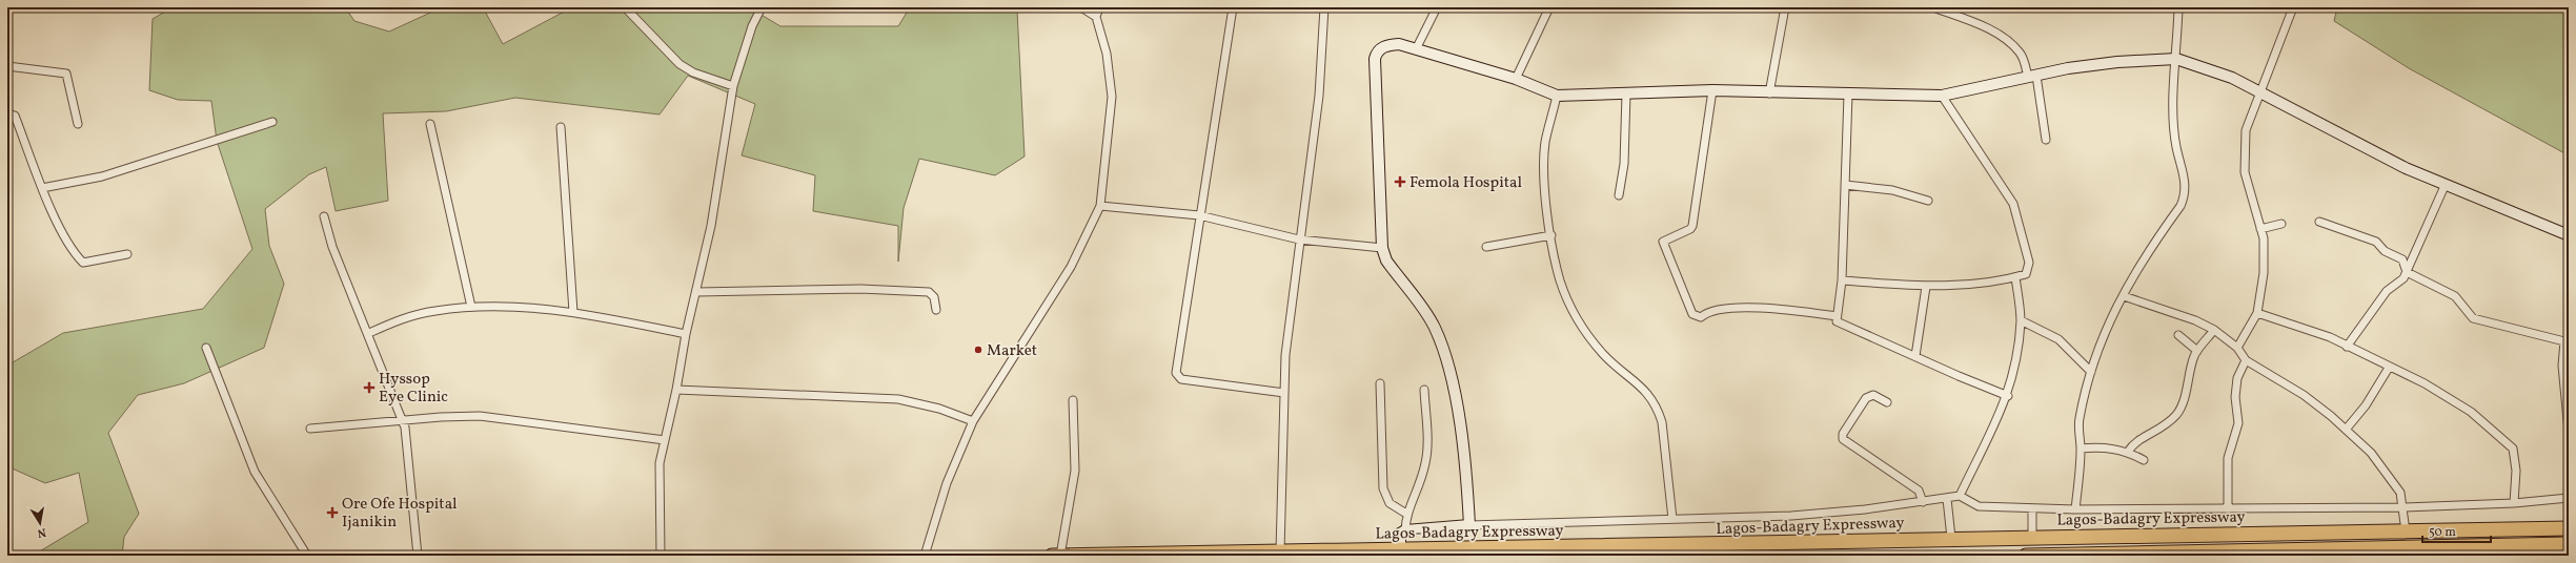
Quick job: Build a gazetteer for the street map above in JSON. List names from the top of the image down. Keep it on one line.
{"streets":{"highway":["Lagos-Badagry Expressway"]},"places":{"health":["Femola Hospital","Hyssop Eye Clinic","Ore Ofe Hospital Ijanikin"],"other":["Market"]},"scale_bar":"50 m","north":"bottom"}
